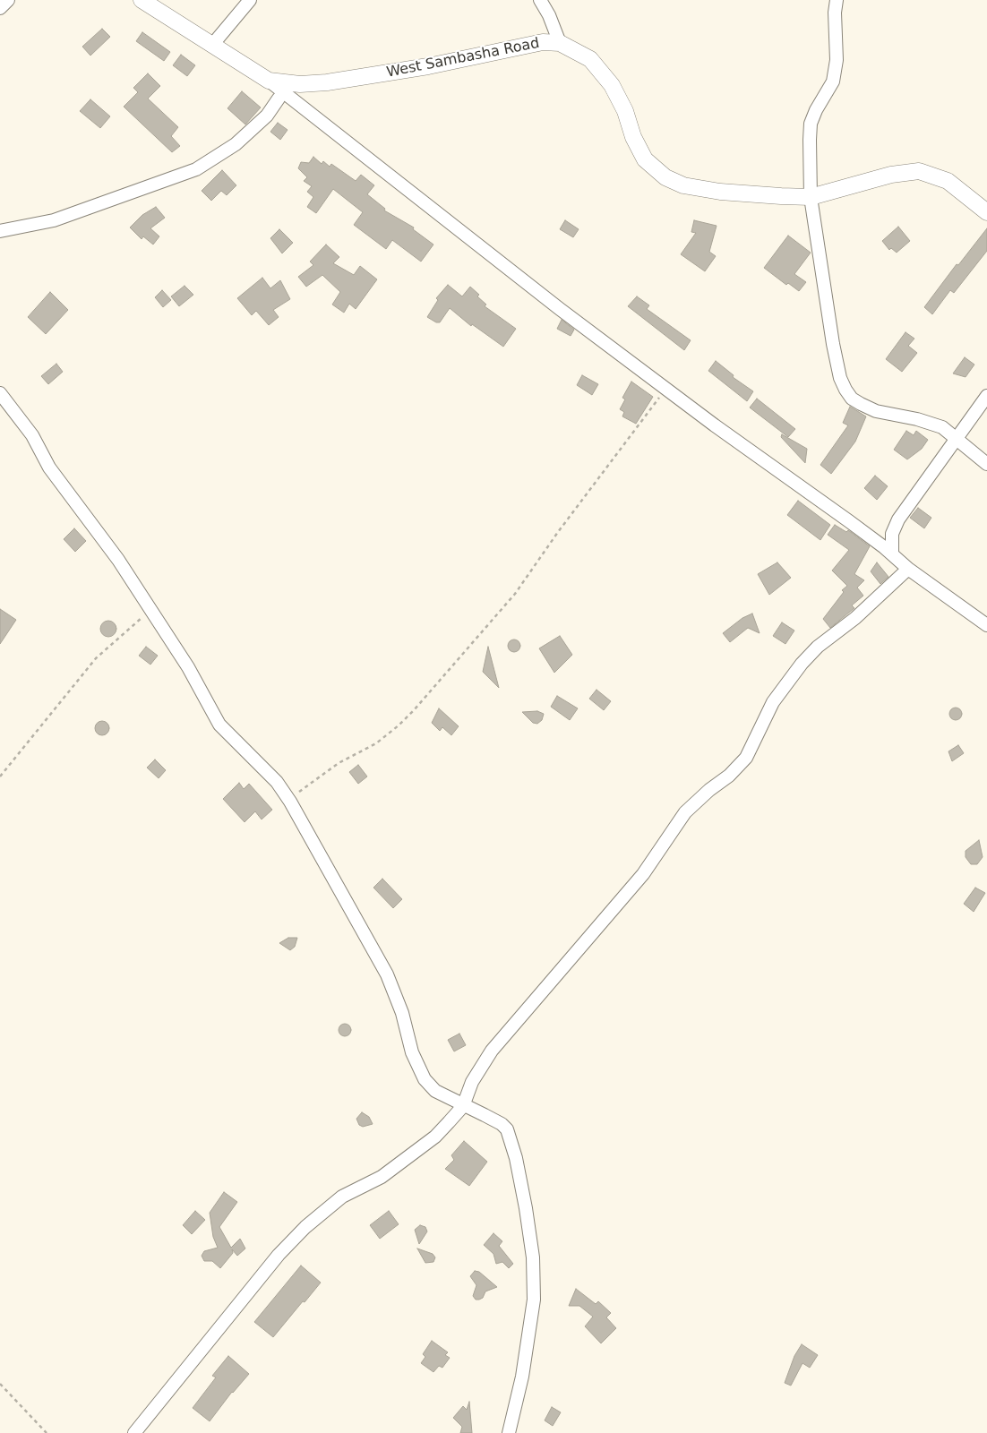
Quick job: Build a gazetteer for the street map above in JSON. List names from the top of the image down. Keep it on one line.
{"streets":{"street":["West Sambasha Road"]}}
